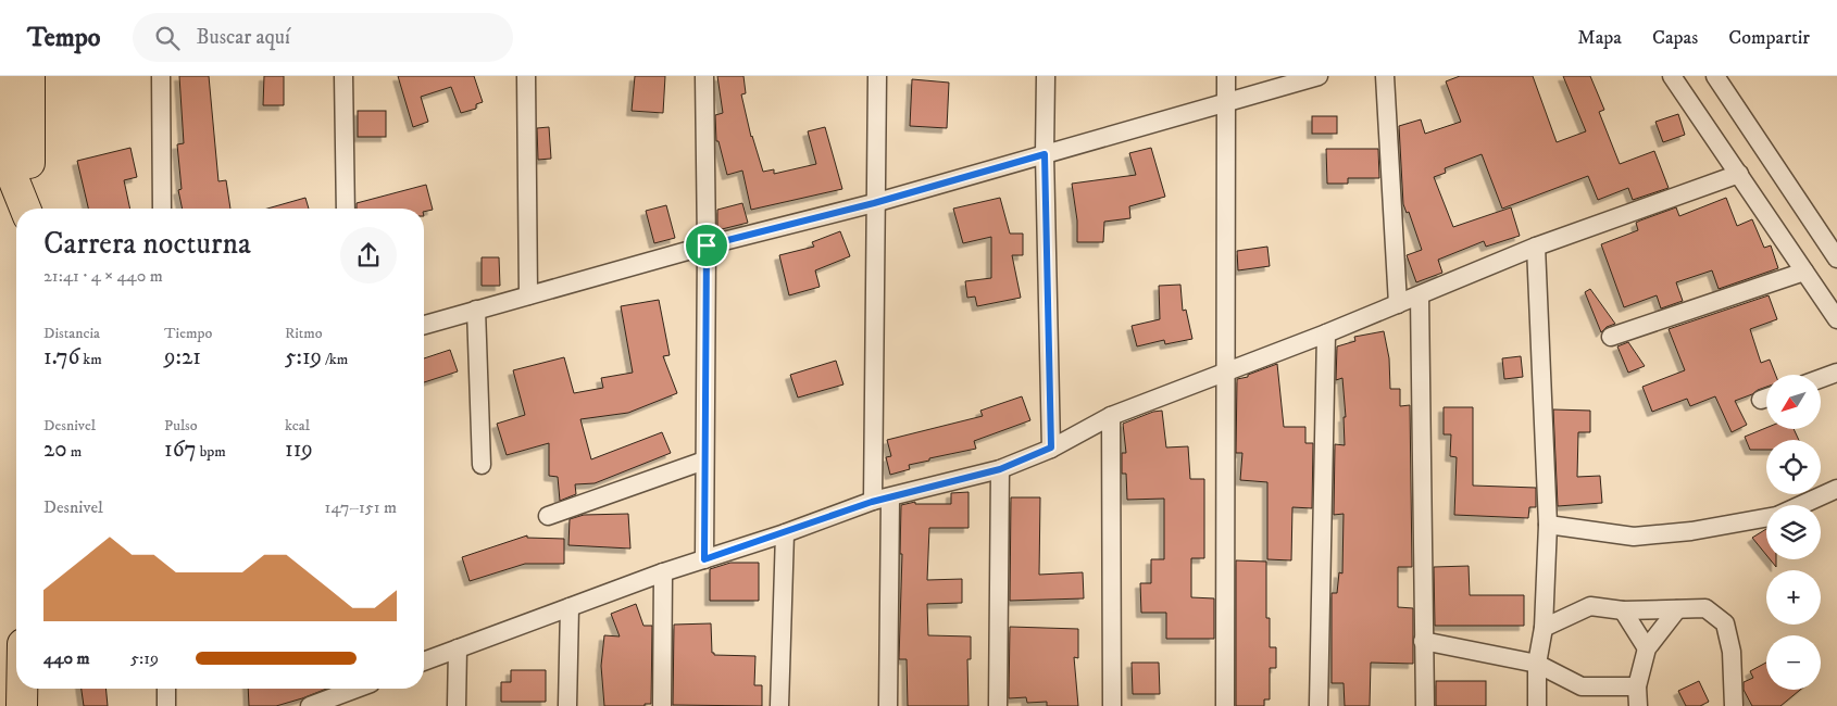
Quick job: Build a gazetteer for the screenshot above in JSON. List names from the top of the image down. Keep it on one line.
{"north":"bottom left","page":{"header":"Tempo","search":"Buscar aquí","nav":["Mapa","Capas","Compartir"],"heading":["Carrera nocturna","21:41 · 4 × 440 m"],"stats":[["Distancia","1.76 km"],["Tiempo","9:21"],["Ritmo","5:19 /km"],["Desnivel","20 m"],["Pulso","167 bpm"],["kcal","119"]],"map_buttons":["+","−"],"chart":["Desnivel","147–151 m"],"list":[{"name":"440 m","note":"5:19"}]}}
